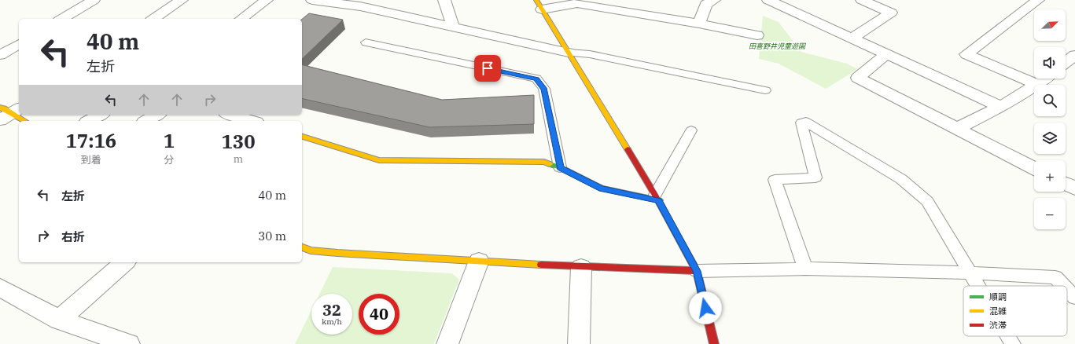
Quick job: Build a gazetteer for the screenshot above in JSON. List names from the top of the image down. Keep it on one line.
{"parks":["田喜野井児童遊園"],"legend":["順調","混雑","渋滞"],"north":"top right","page":{"map_buttons":["+","−"],"turn":["40 m","左折"],"eta":["17:16","到着","1","分","130","m"],"list":[{"name":"左折","value":"40 m"},{"name":"右折","value":"30 m"}],"speed":"32 km/h","limit":"40"}}
